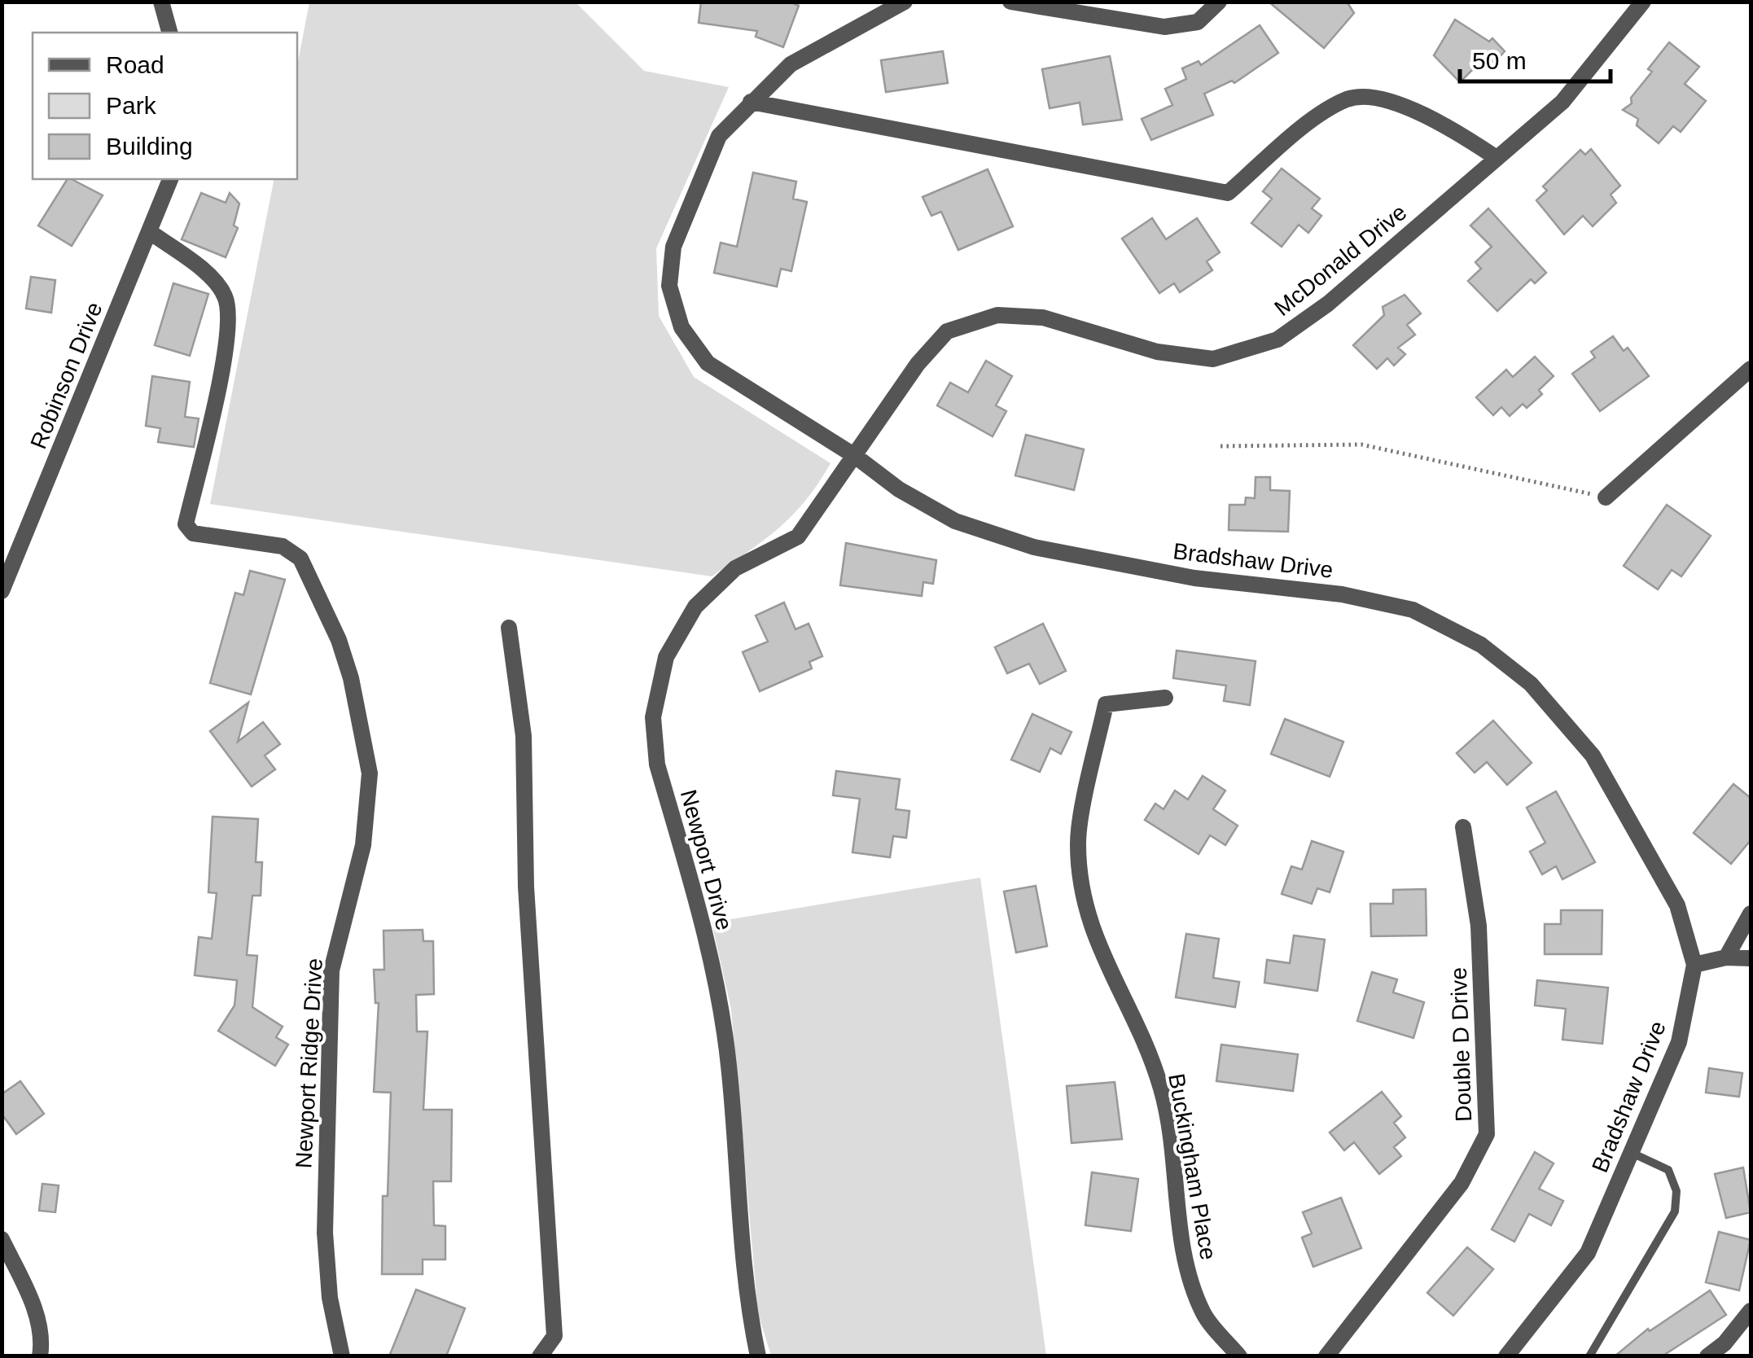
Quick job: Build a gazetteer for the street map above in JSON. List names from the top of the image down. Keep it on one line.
{"streets":{"street":["McDonald Drive","Robinson Drive","Bradshaw Drive","Newport Drive","Double D Drive","Newport Ridge Drive","Buckingham Place"]},"crossings":[["McDonald Drive","Bradshaw Drive"],["McDonald Drive","Newport Drive"],["Robinson Drive","Newport Ridge Drive"],["Bradshaw Drive","Newport Drive"]],"legend":["Road","Park","Building"],"scale_bar":"50 m"}
